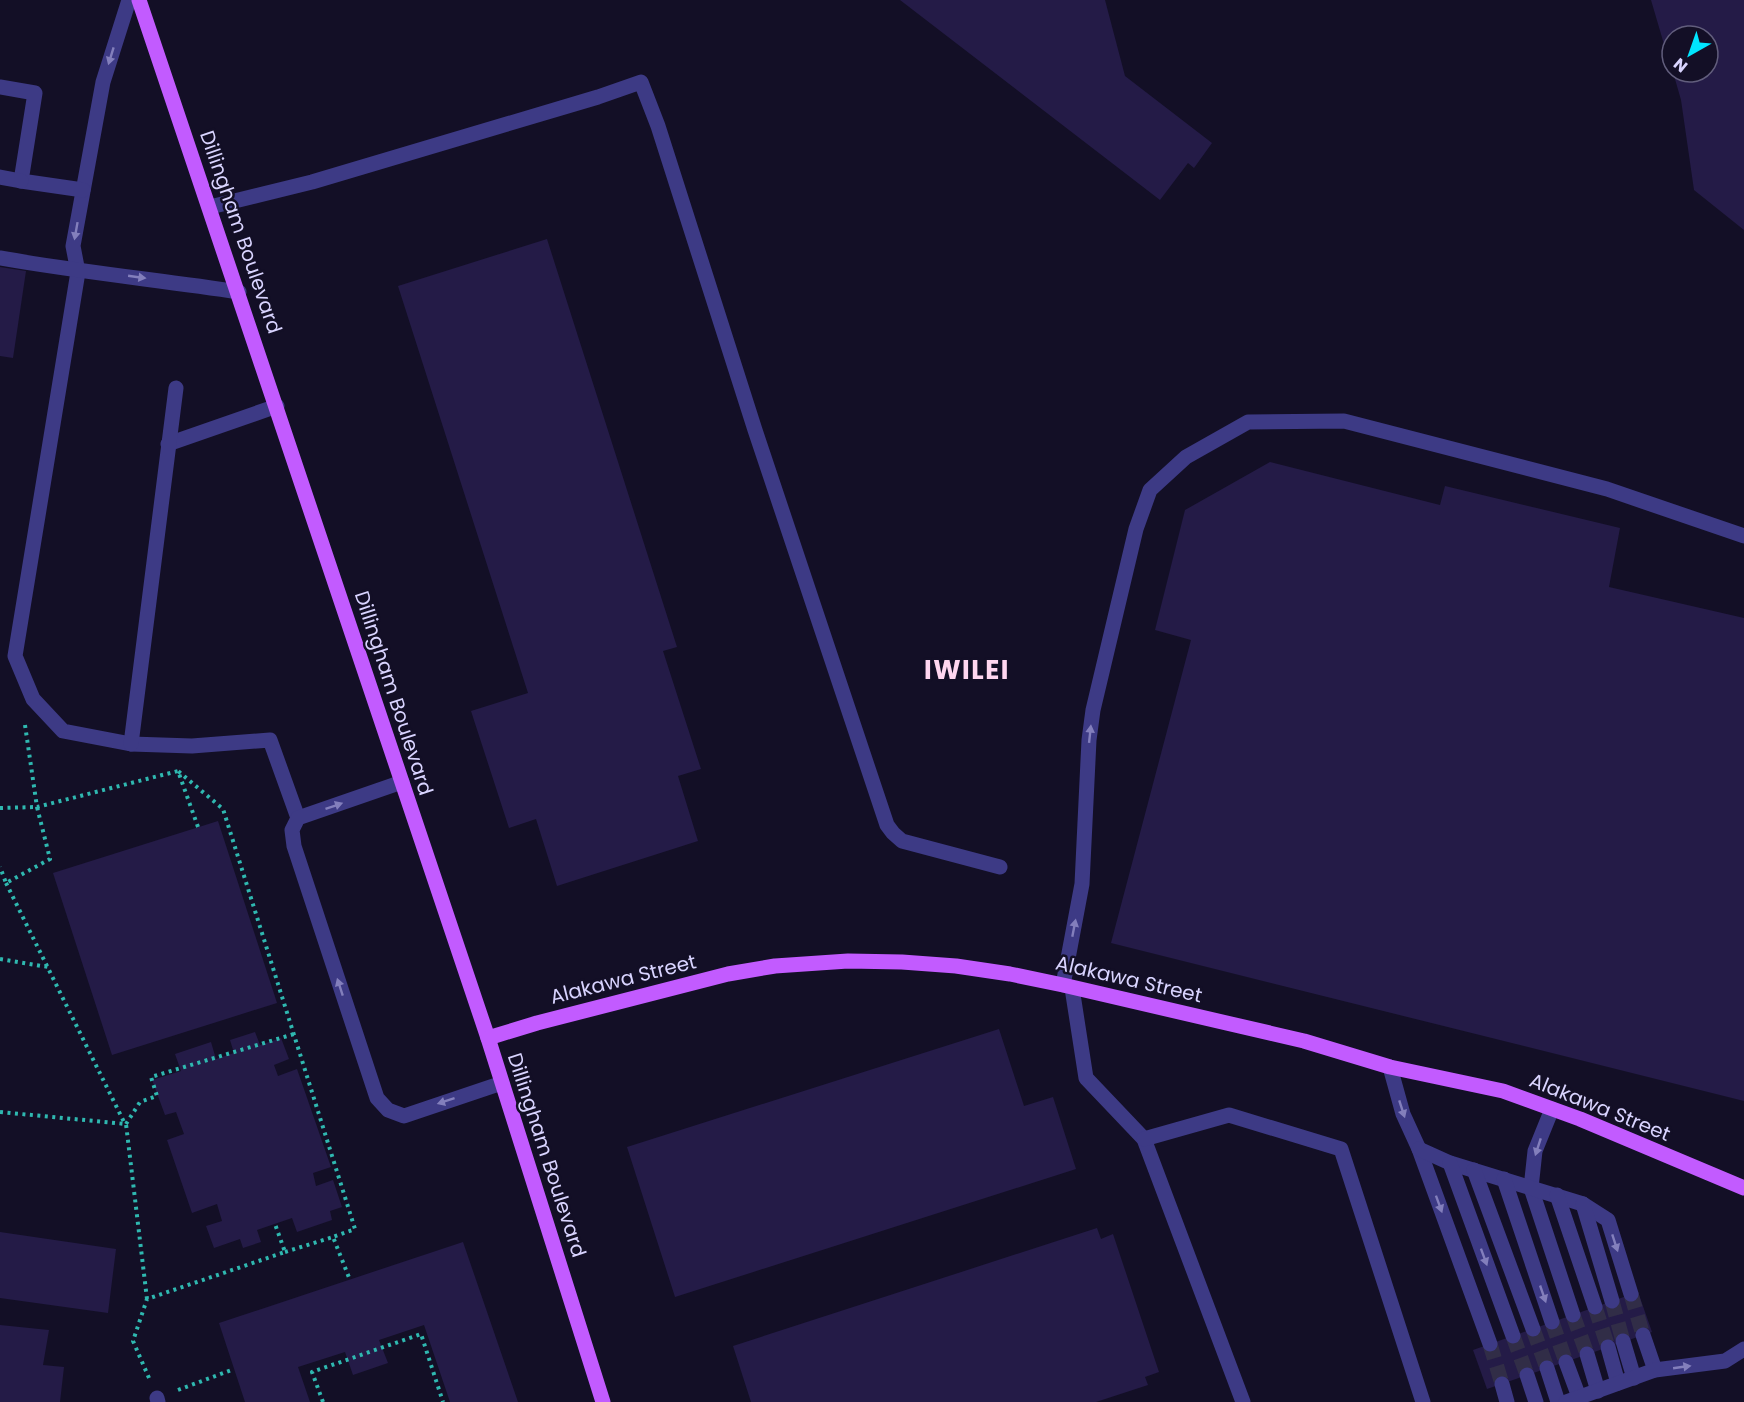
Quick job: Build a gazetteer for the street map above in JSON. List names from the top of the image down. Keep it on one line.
{"streets":{"main road":["Dillingham Boulevard","Alakawa Street"]},"crossings":[["Dillingham Boulevard","Alakawa Street"]],"districts":["IWILEI"],"north":"bottom left"}
